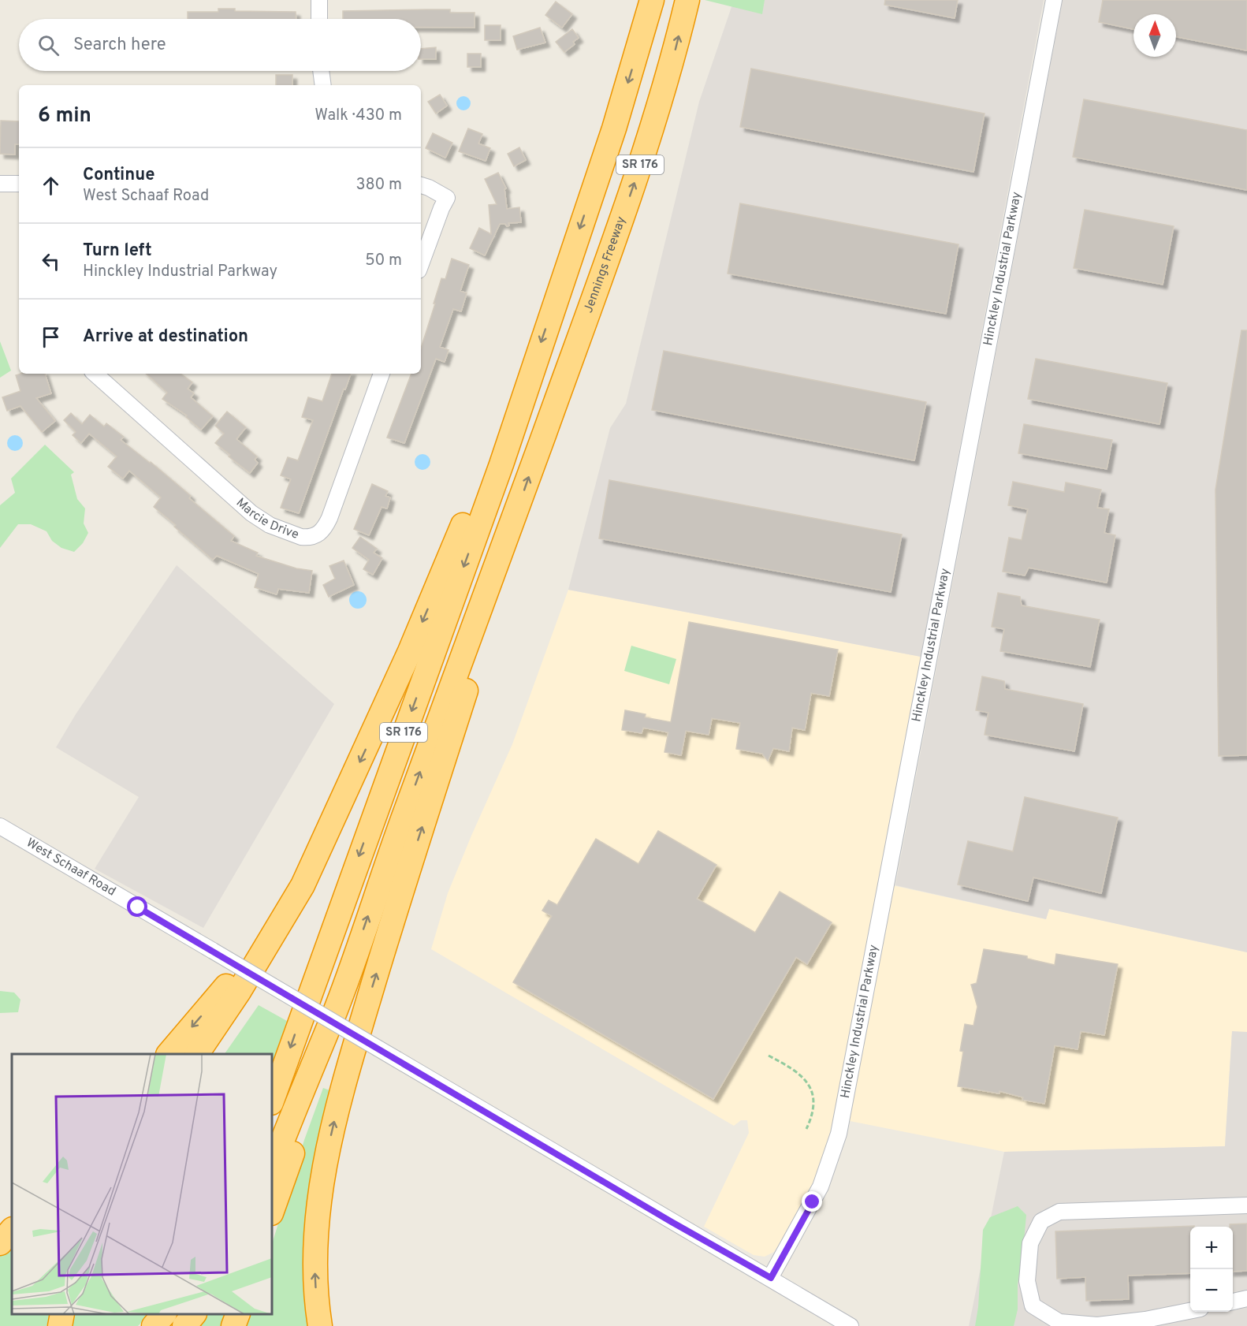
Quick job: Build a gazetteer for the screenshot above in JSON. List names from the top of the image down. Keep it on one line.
{"streets":{"highway":["SR 176","Jennings Freeway"],"street":["Hinckley Industrial Parkway","Marcie Drive","West Schaaf Road"]},"crossings":[["SR 176","Jennings Freeway"],["Hinckley Industrial Parkway","West Schaaf Road"]],"north":"top","page":{"search":"Search here","heading":["6 min","Walk · 430 m"],"list":[["Continue","West Schaaf Road","380 m"],["Turn left","Hinckley Industrial Parkway","50 m"],"Arrive at destination"],"map_buttons":["+","−"]}}
